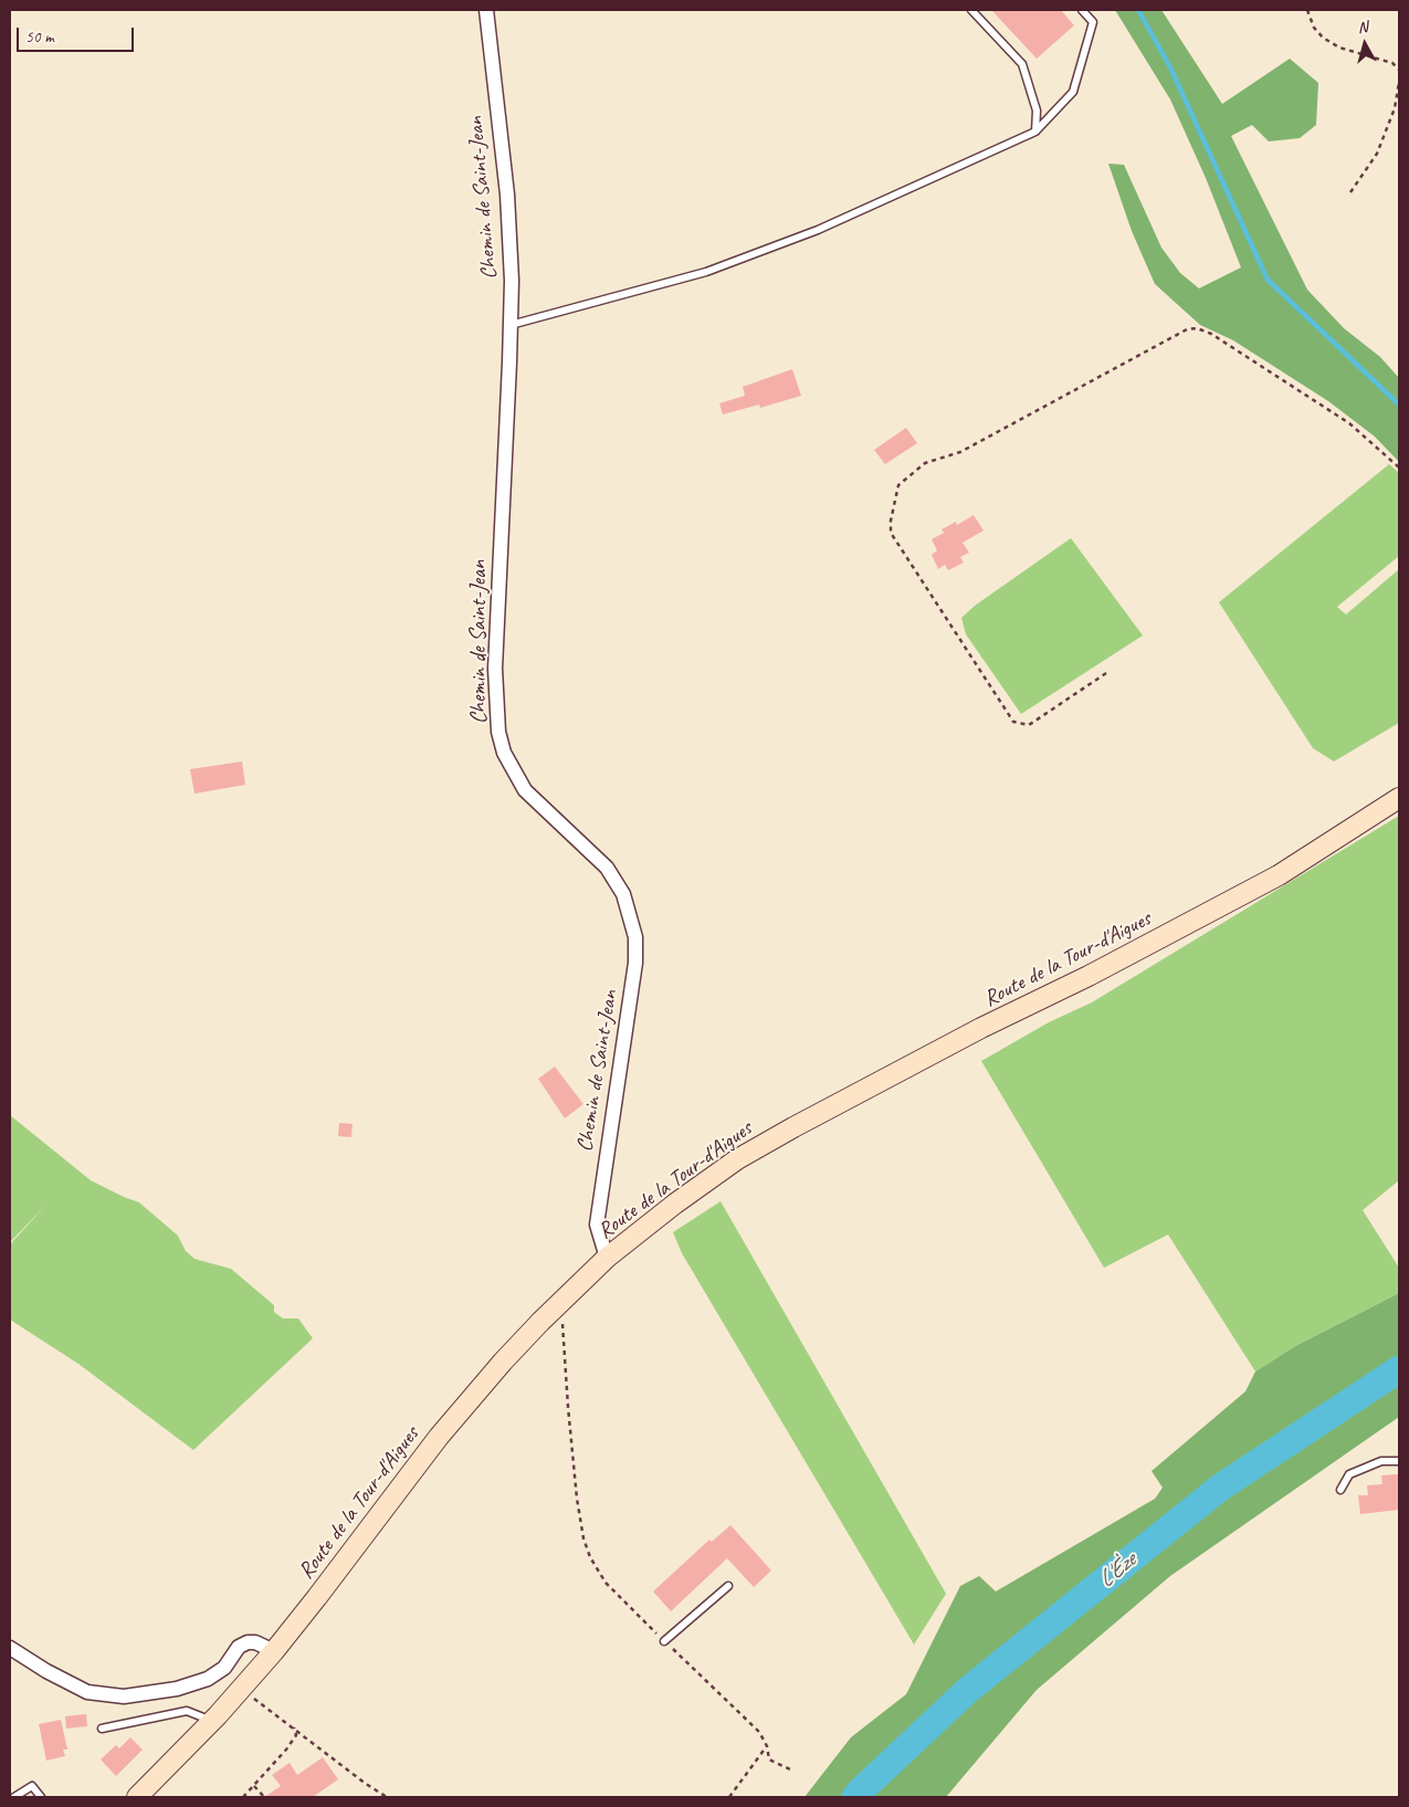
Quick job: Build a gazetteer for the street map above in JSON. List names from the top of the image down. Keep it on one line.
{"streets":{"main road":["Route de la Tour-d'Aigues"],"street":["Chemin de Saint-Jean"]},"crossings":[["Chemin de Saint-Jean","Route de la Tour-d'Aigues"]],"water":["L'Èze"],"scale_bar":"50 m","north":"top"}
